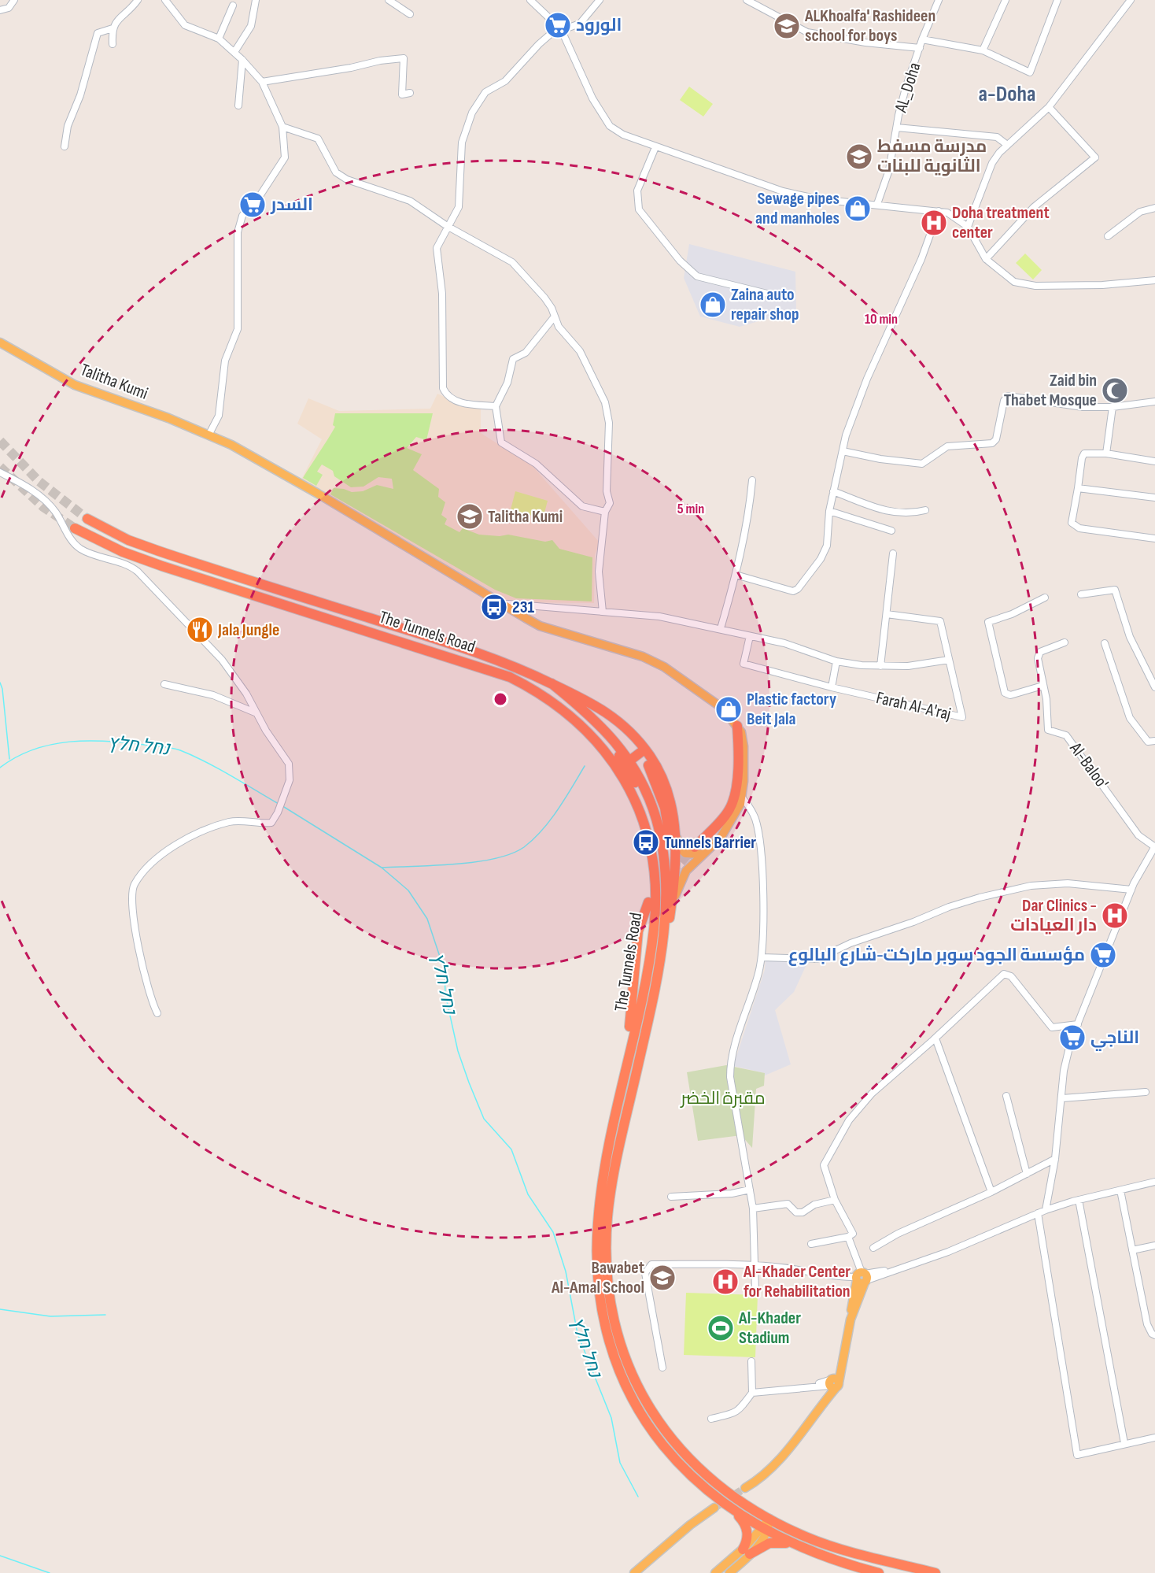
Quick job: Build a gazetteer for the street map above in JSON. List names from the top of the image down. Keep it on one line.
{"streets":{"highway":["The Tunnels Road"],"main road":["Talitha Kumi"],"street":["AL_Doha","Farah Al-A'raj","Al-Baloo'"]},"districts":["a-Doha"],"water":["נחל חלץ"],"parks":["مقبرة الخضر"],"places":{"supermarket":["الورود","السدر","مؤسسة الجود سوبر ماركت-شارع البالوع","الناجي"],"school or university":["ALKhoalfa' Rashideen school for boys","مدرسة مسفط الثانوية للبنات","Talitha Kumi","Bawabet Al-Amal School"],"shop":["Sewage pipes and manholes","Zaina auto repair shop","Plastic factory Beit Jala"],"hospital":["Doha treatment center","Dar Clinics - دار العيادات","Al-Khader Center for Rehabilitation"],"mosque":["Zaid bin Thabet Mosque"],"bus stop":["231","Tunnels Barrier"],"restaurant":["Jala Jungle"],"sports":["Al-Khader Stadium"]},"rings":["10 min","5 min"]}
